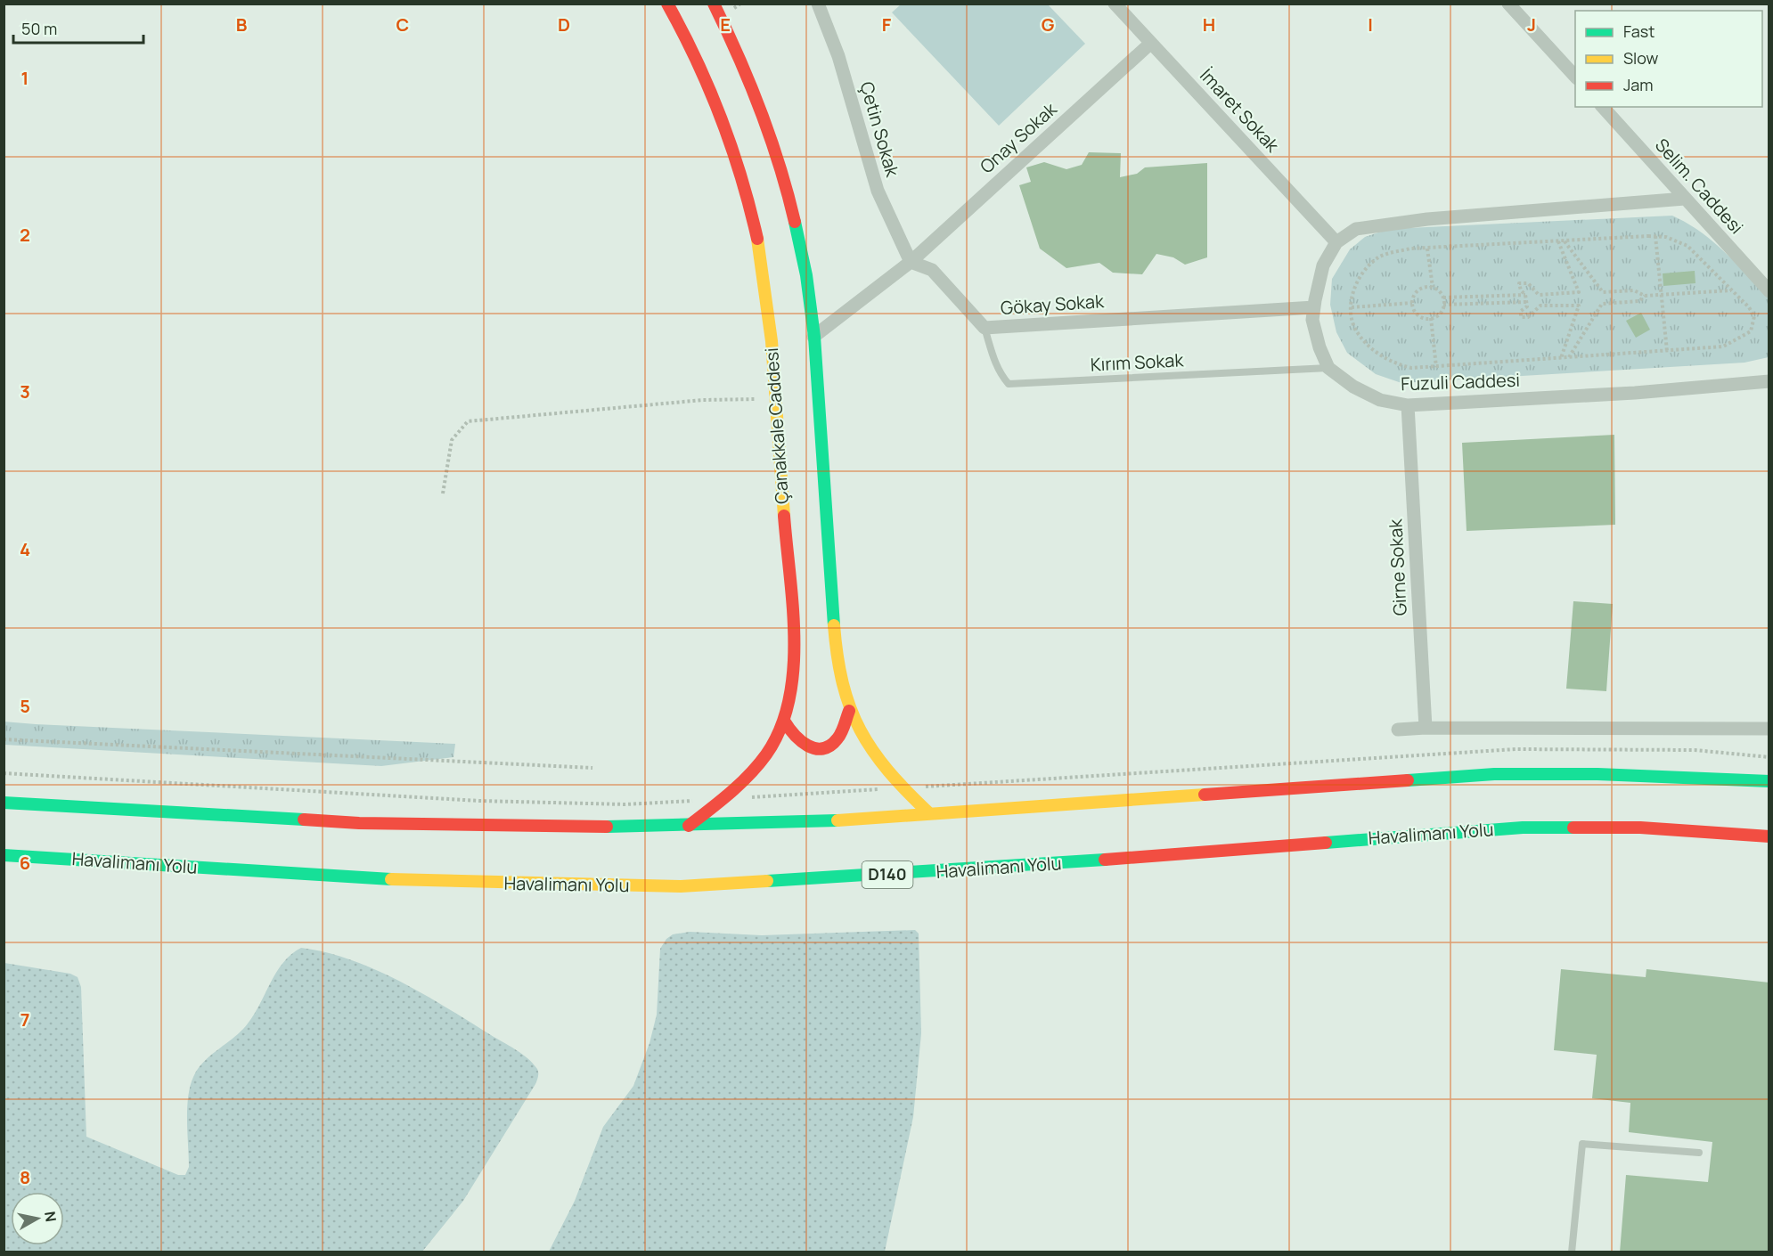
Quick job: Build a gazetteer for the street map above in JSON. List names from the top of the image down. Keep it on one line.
{"streets":{"main road":["Çanakkale Caddesi","Havalimanı Yolu","D140"],"street":["İmaret Sokak","Çetin Sokak","Onay Sokak","Selim. Caddesi","Gökay Sokak","Fuzuli Caddesi","Girne Sokak"],"lane":["Kırım Sokak"]},"crossings":[["İmaret Sokak","Onay Sokak"],["İmaret Sokak","Fuzuli Caddesi"],["Çetin Sokak","Onay Sokak"],["Çetin Sokak","Gökay Sokak"],["Onay Sokak","Gökay Sokak"],["Selim. Caddesi","Fuzuli Caddesi"],["Gökay Sokak","Kırım Sokak"],["Gökay Sokak","Fuzuli Caddesi"],["Kırım Sokak","Fuzuli Caddesi"],["Fuzuli Caddesi","Girne Sokak"]],"legend":["Fast","Slow","Jam"],"scale_bar":"50 m","north":"right","grid":{"columns":["B","C","D","E","F","G","H","I","J"],"rows":["1","2","3","4","5","6","7","8"]}}
